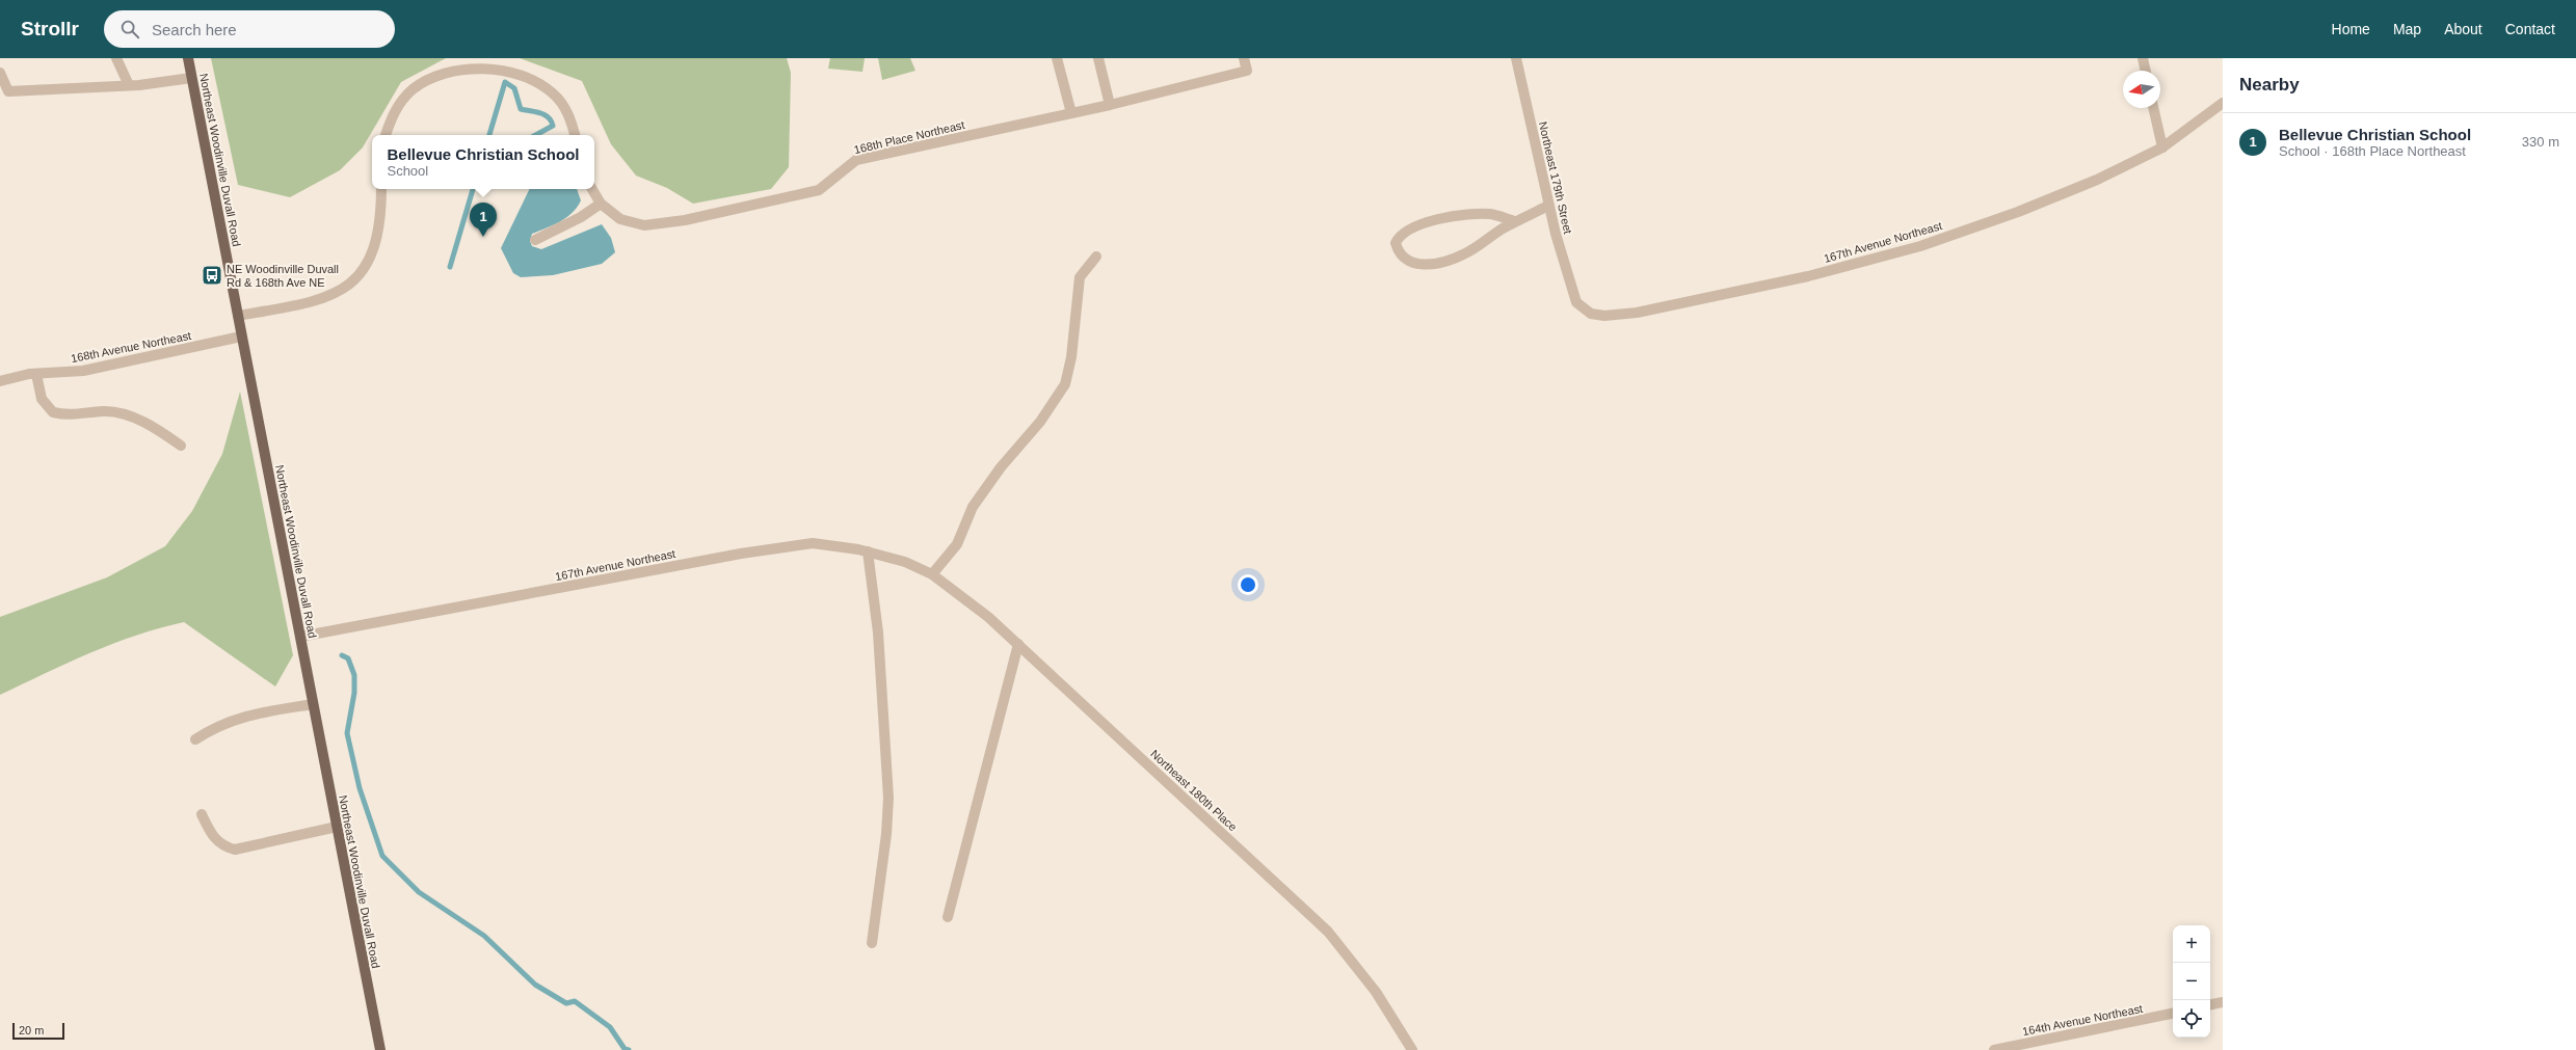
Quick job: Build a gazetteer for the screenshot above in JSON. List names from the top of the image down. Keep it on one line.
{"streets":{"main road":["Northeast Woodinville Duvall Road"],"street":["168th Place Northeast","Northeast 179th Street","167th Avenue Northeast","168th Avenue Northeast","Northeast 180th Place","164th Avenue Northeast"]},"crossings":[["Northeast Woodinville Duvall Road","167th Avenue Northeast"],["Northeast Woodinville Duvall Road","168th Avenue Northeast"],["Northeast 179th Street","167th Avenue Northeast"],["167th Avenue Northeast","Northeast 180th Place"]],"places":{"bus stop":["NE Woodinville Duvall Rd & 168th Ave NE"]},"scale_bar":"20 m","north":"left","page":{"header":"Strollr","search":"Search here","nav":["Home","Map","About","Contact"],"heading":"Nearby","list":[{"mark":"1","name":"Bellevue Christian School","note":"School · 168th Place Northeast","value":"330 m"}],"popup":["Bellevue Christian School","School"],"pins":"1","map_buttons":["+","−"],"scale":"20 m"}}
